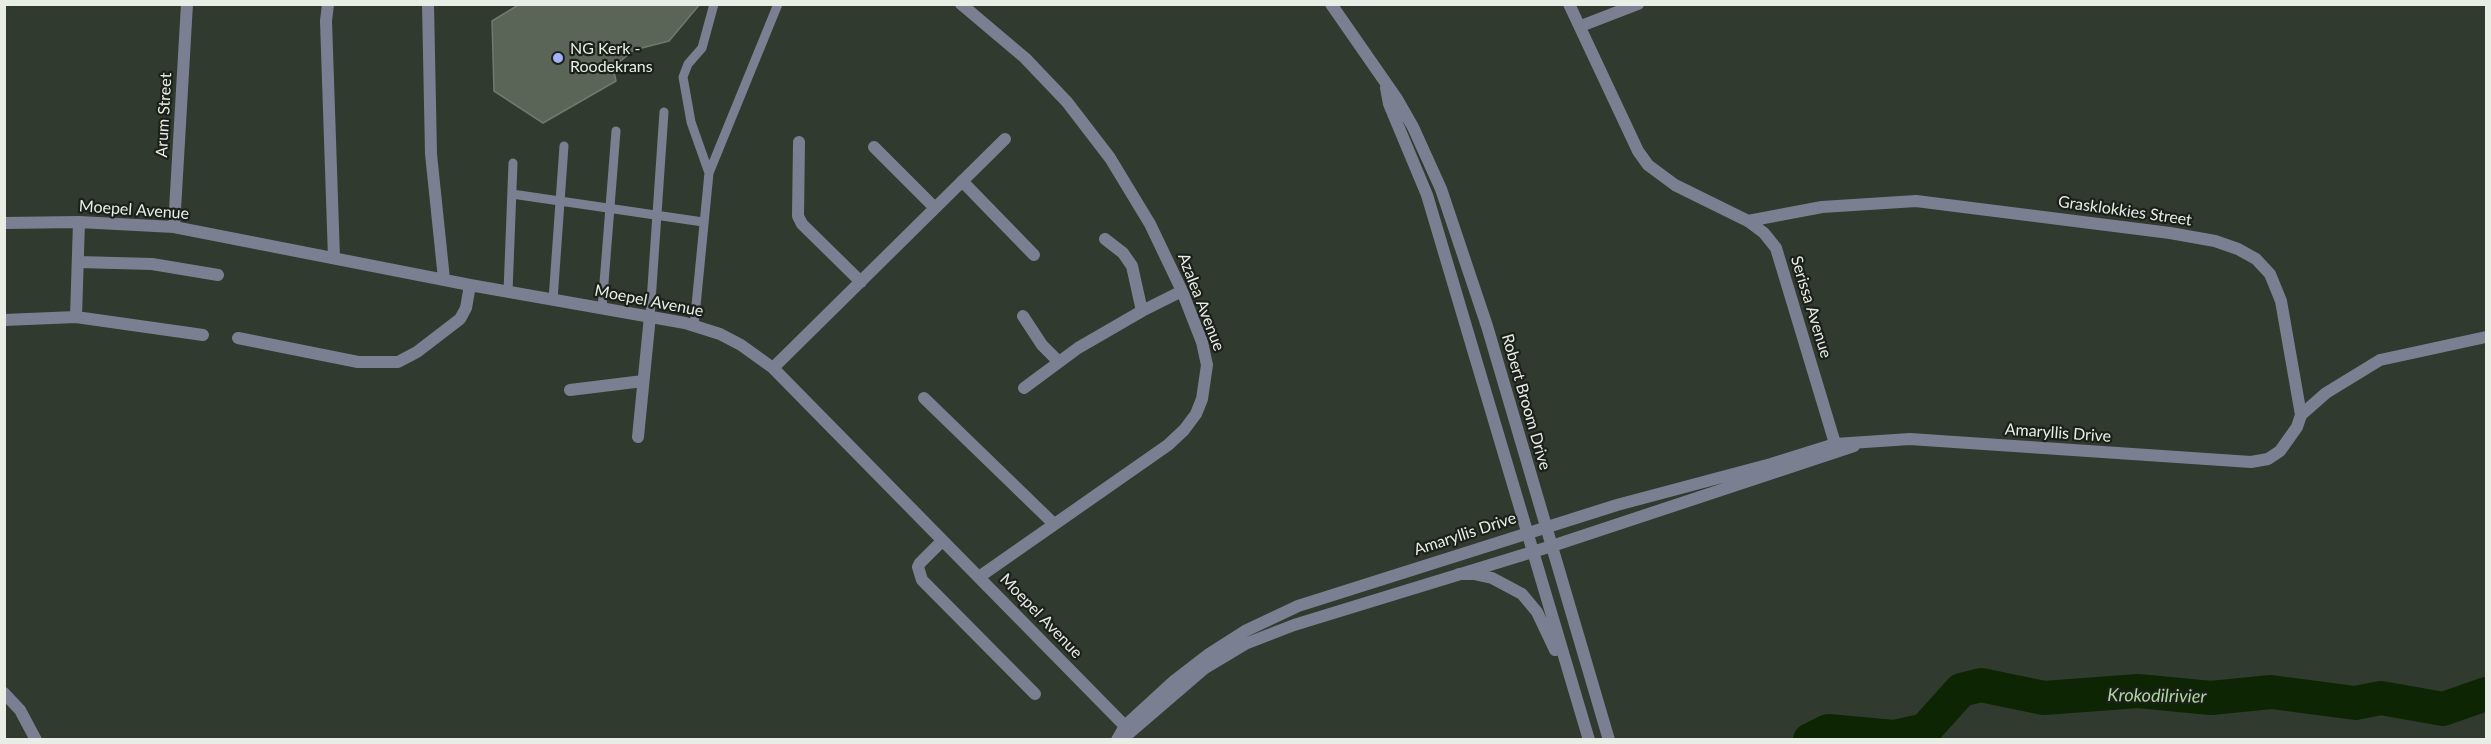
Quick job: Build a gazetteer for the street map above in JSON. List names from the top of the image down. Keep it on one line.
{"streets":{"street":["Arum Street","Moepel Avenue","Grasklokkies Street","Azalea Avenue","Serissa Avenue","Robert Broom Drive","Amaryllis Drive"]},"crossings":[["Arum Street","Moepel Avenue"],["Moepel Avenue","Azalea Avenue"],["Moepel Avenue","Amaryllis Drive"],["Grasklokkies Street","Serissa Avenue"],["Grasklokkies Street","Amaryllis Drive"],["Serissa Avenue","Amaryllis Drive"],["Robert Broom Drive","Amaryllis Drive"]],"water":["Krokodilrivier"],"places":["NG Kerk - Roodekrans"]}
